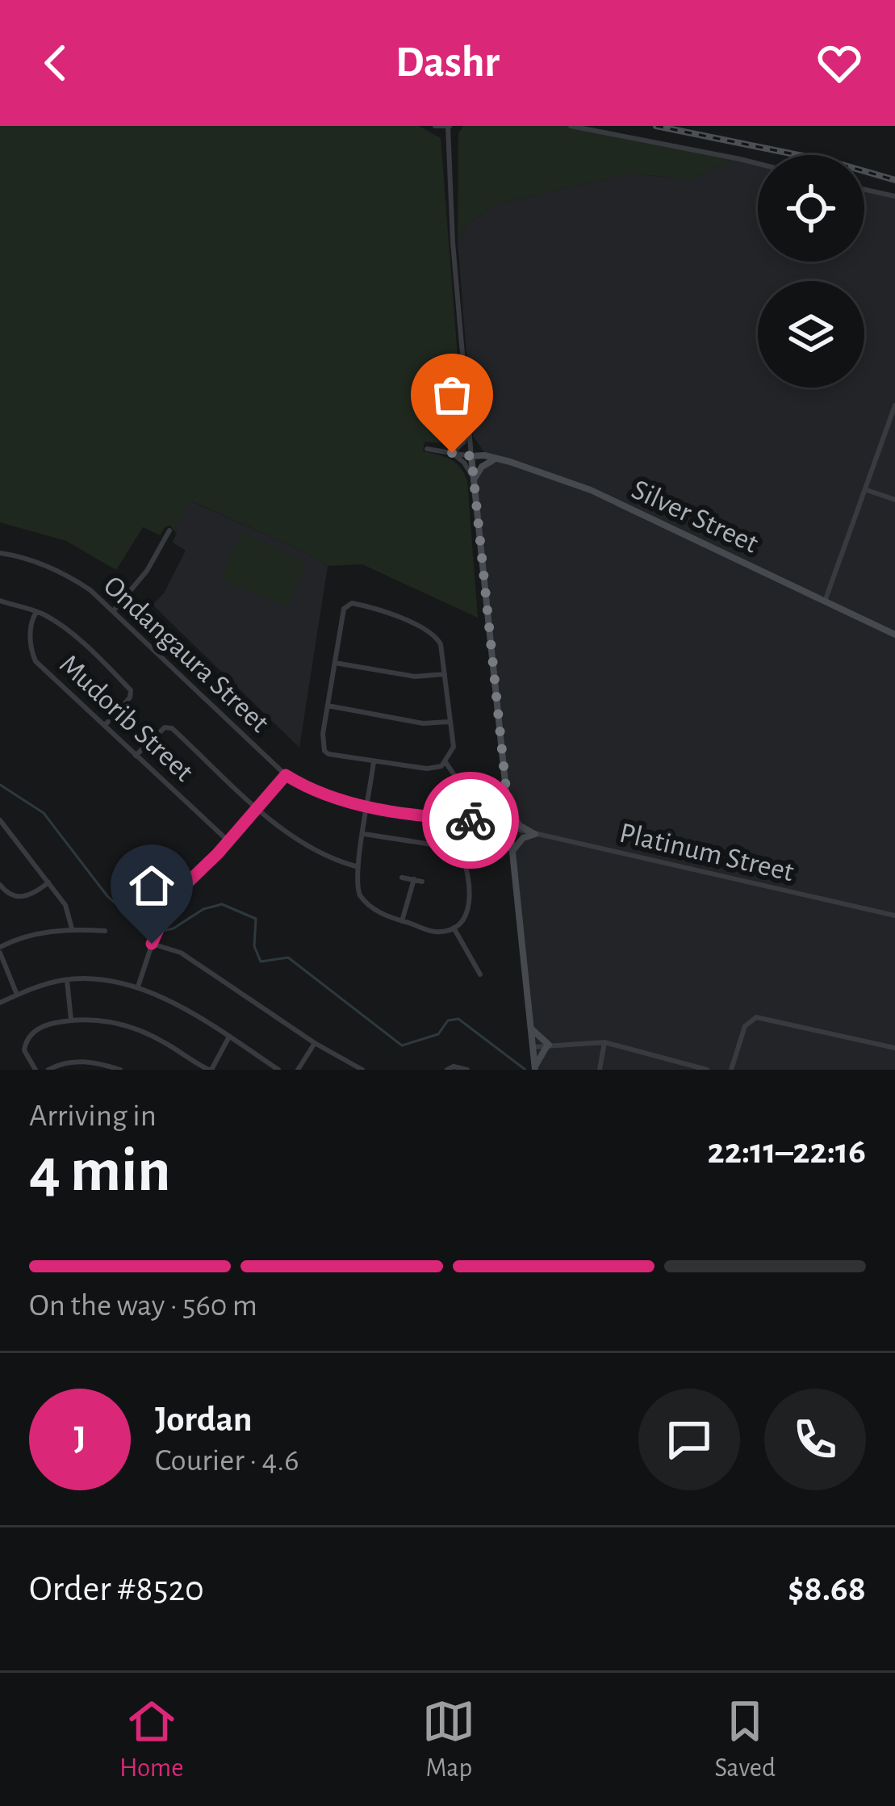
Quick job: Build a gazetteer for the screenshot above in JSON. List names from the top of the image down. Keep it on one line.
{"streets":{"street":["Silver Street","Ondangaura Street","Mudorib Street","Platinum Street"]},"crossings":[["Ondangaura Street","Platinum Street"]],"page":{"header":"Dashr","heading":["4 min","Arriving in","22:11–22:16"],"panel":["Jordan","Courier · 4.6","Order #8520","$8.68"],"bar":"On the way · 560 m","round":"J","tabs":["Home","Map","Saved"]}}
